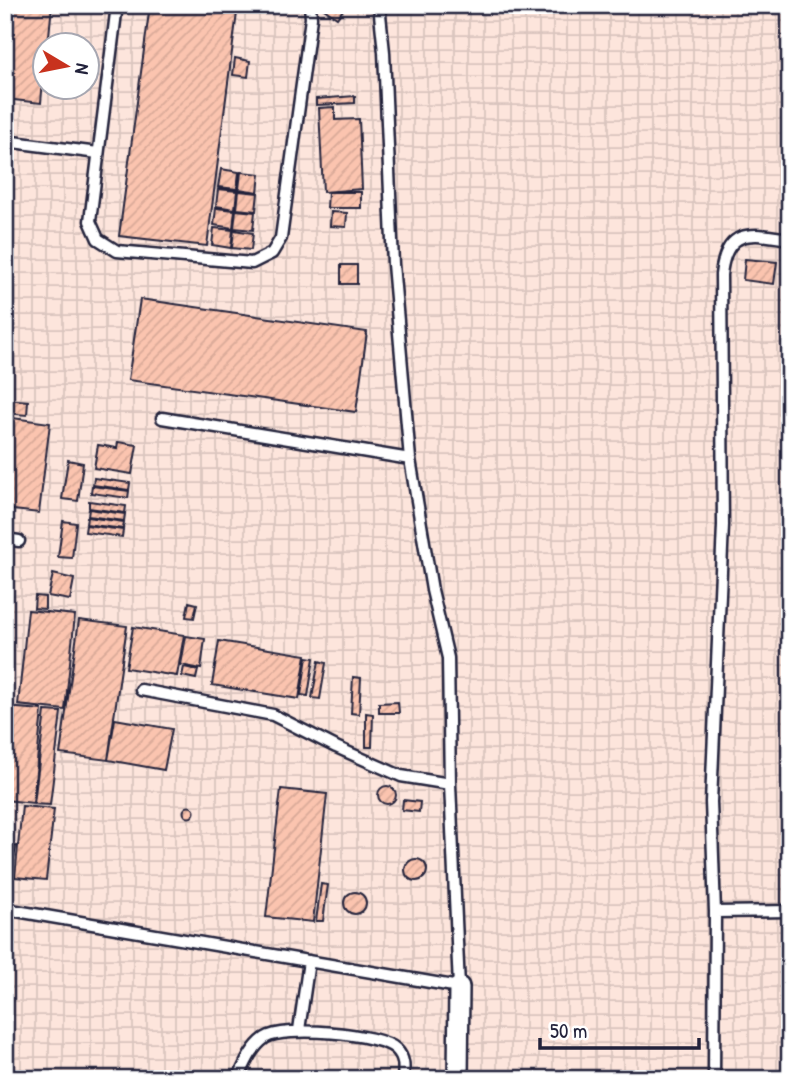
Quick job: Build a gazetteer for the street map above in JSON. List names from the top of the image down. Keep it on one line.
{"scale_bar":"50 m","north":"right"}
